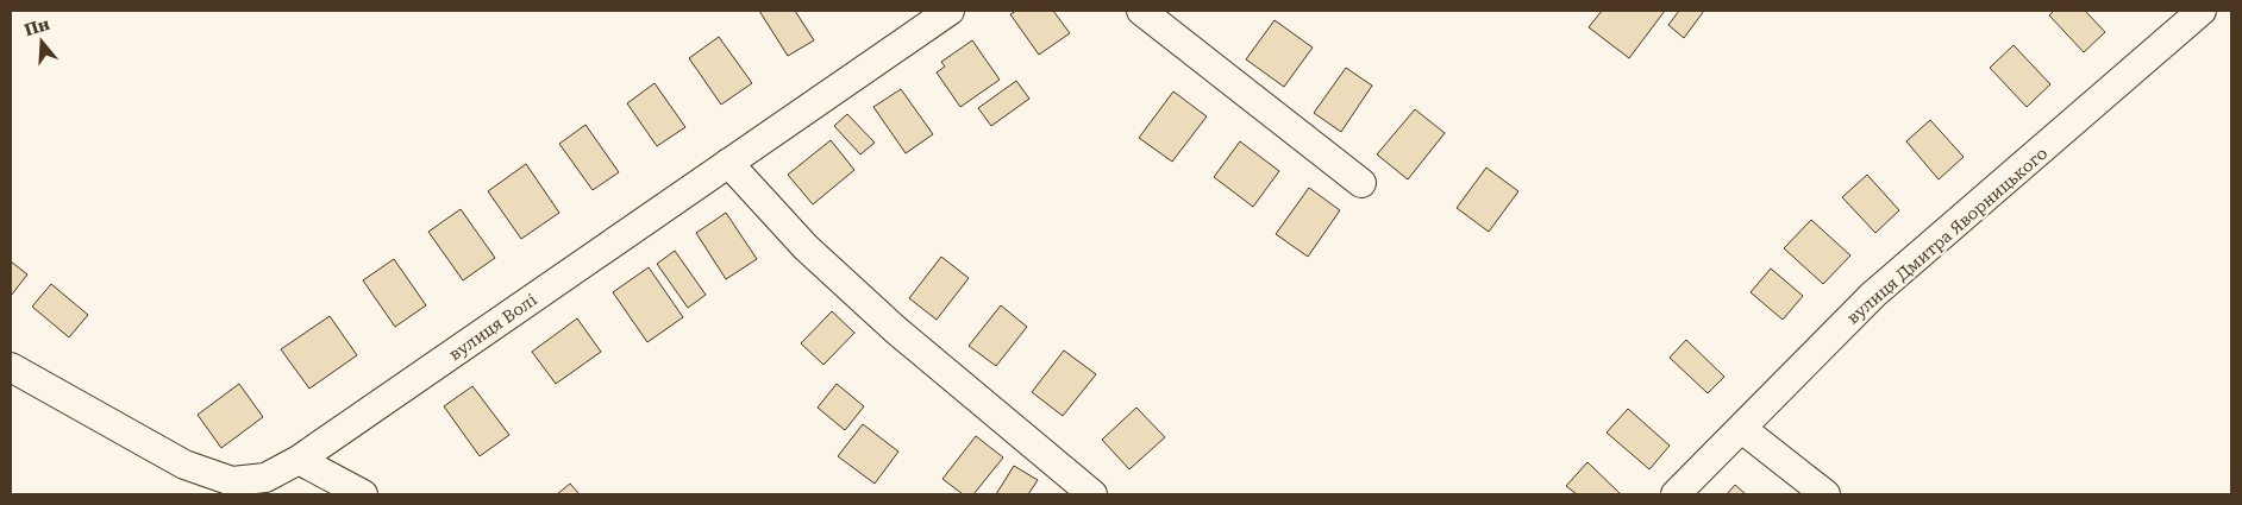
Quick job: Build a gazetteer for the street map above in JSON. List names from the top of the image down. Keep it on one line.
{"streets":{"street":["вулиця Дмитра Яворницького","вулиця Волі"]},"north":"top"}
